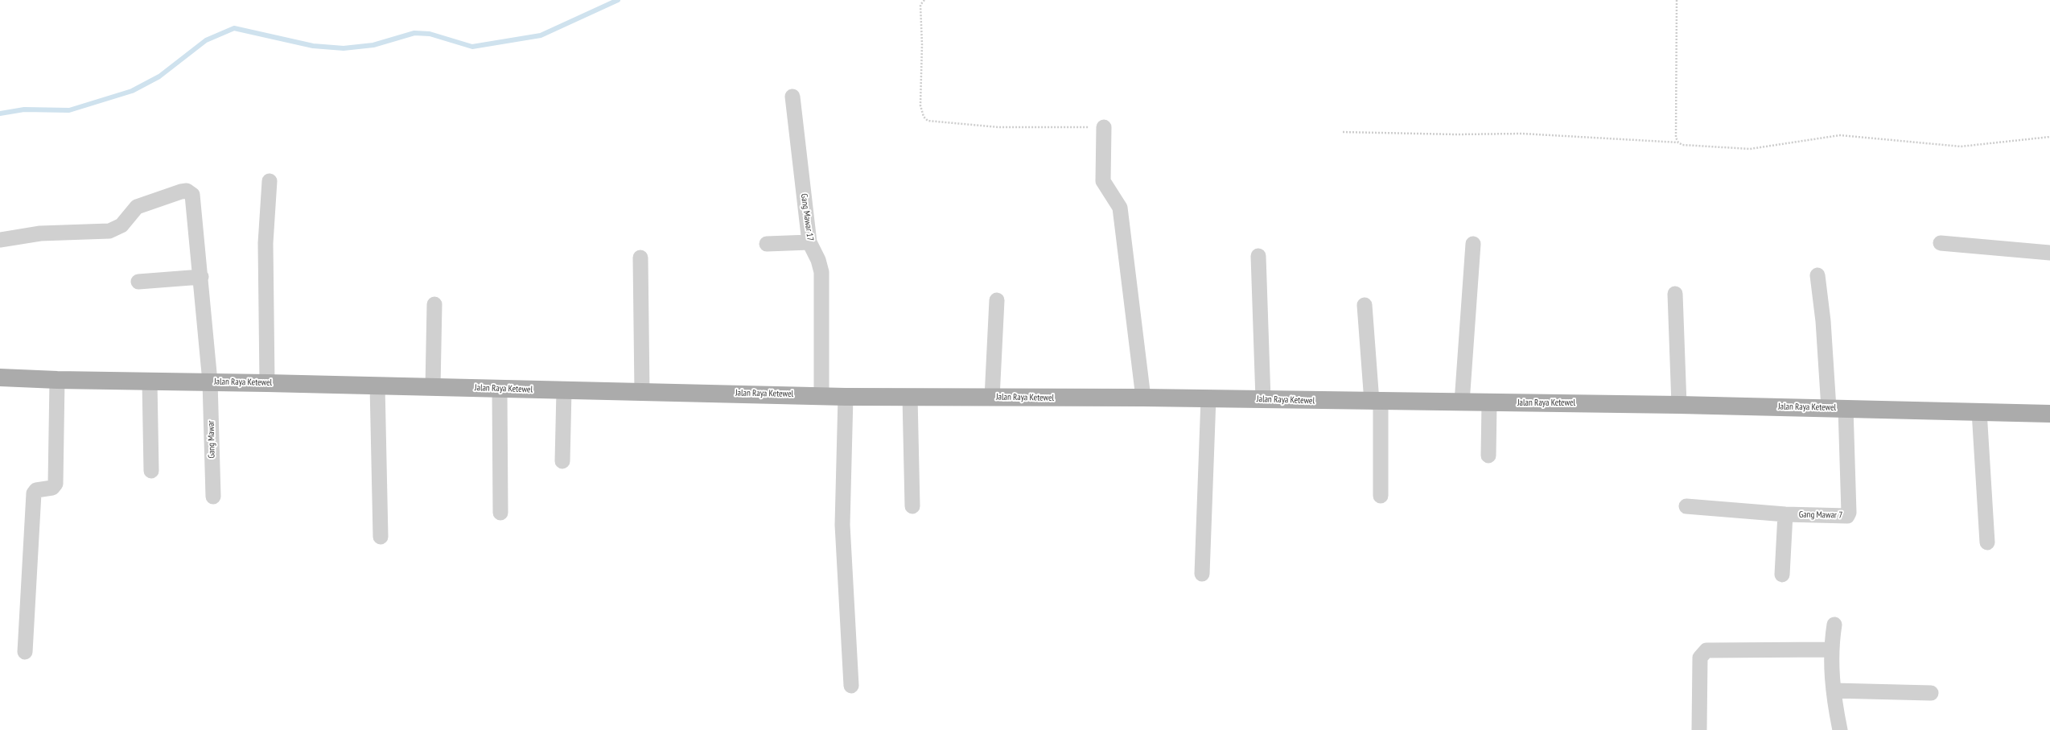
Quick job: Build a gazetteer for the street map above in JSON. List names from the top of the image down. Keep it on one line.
{"streets":{"main road":["Jalan Raya Ketewel"],"street":["Gang Mawar 17","Gang Mawar","Gang Mawar 7"]},"crossings":[["Gang Mawar 17","Jalan Raya Ketewel"],["Jalan Raya Ketewel","Gang Mawar"],["Jalan Raya Ketewel","Gang Mawar 7"]]}
